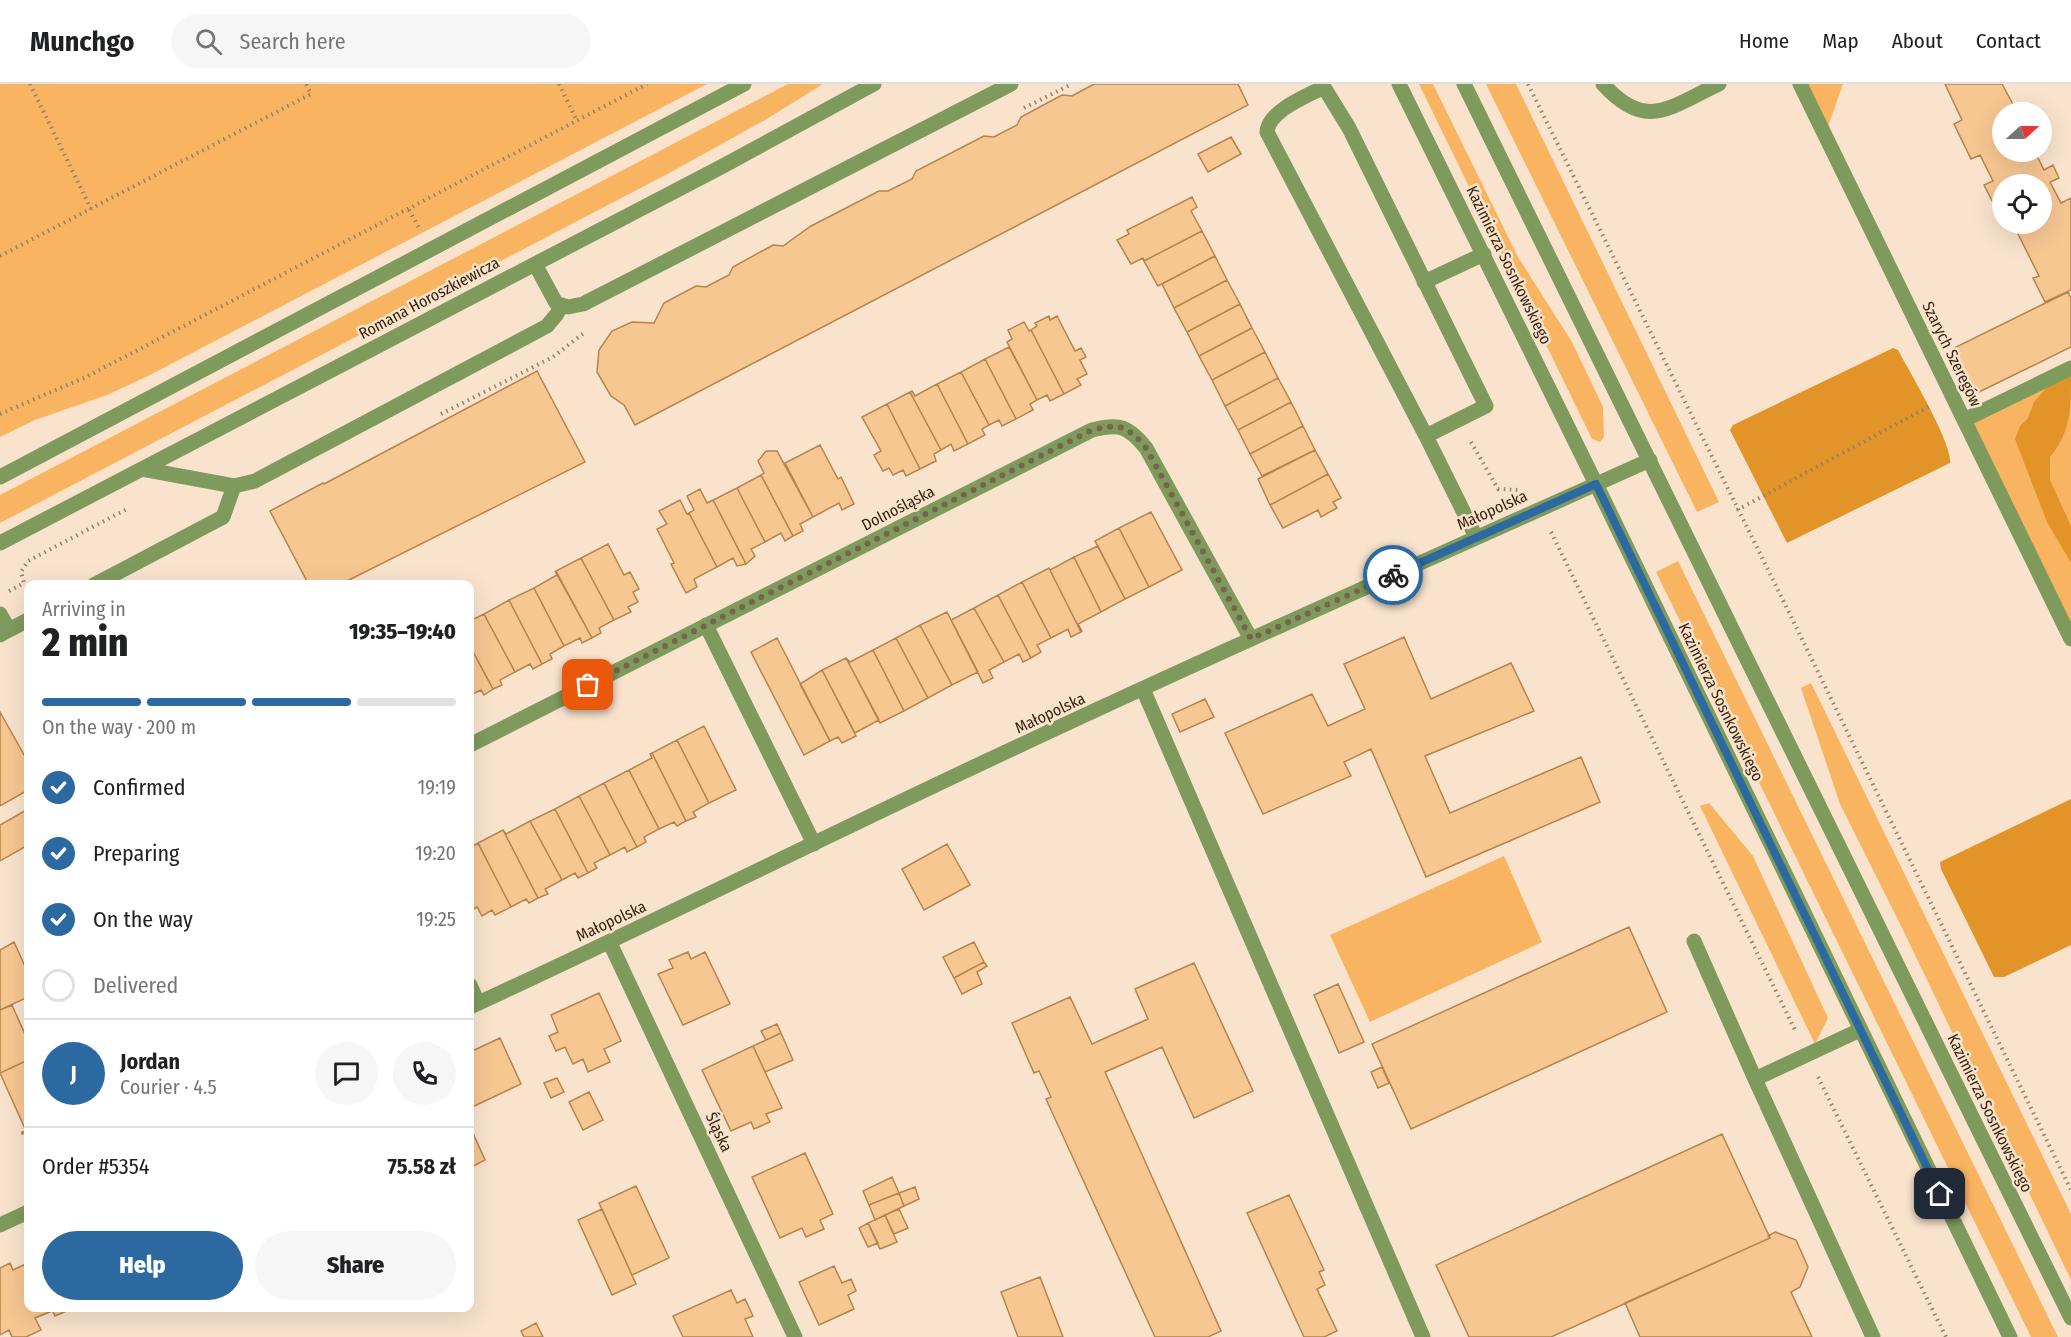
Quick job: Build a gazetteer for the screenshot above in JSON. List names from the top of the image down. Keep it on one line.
{"streets":{"street":["Kazimierza Sosnkowskiego","Romana Horoszkiewicza","Szarych Szeregów","Dolnośląska","Małopolska","Śląska"]},"crossings":[["Kazimierza Sosnkowskiego","Małopolska"],["Dolnośląska","Małopolska"],["Małopolska","Śląska"]],"north":"right","page":{"header":"Munchgo","search":"Search here","nav":["Home","Map","About","Contact"],"heading":["2 min","Arriving in","19:35–19:40"],"panel":["Jordan","Courier · 4.5","Order #5354","75.58 zł"],"bar":"On the way · 200 m","list":[["Confirmed","19:19"],["Preparing","19:20"],["On the way","19:25"],"Delivered"],"round":"J","buttons":["Help","Share"]}}
